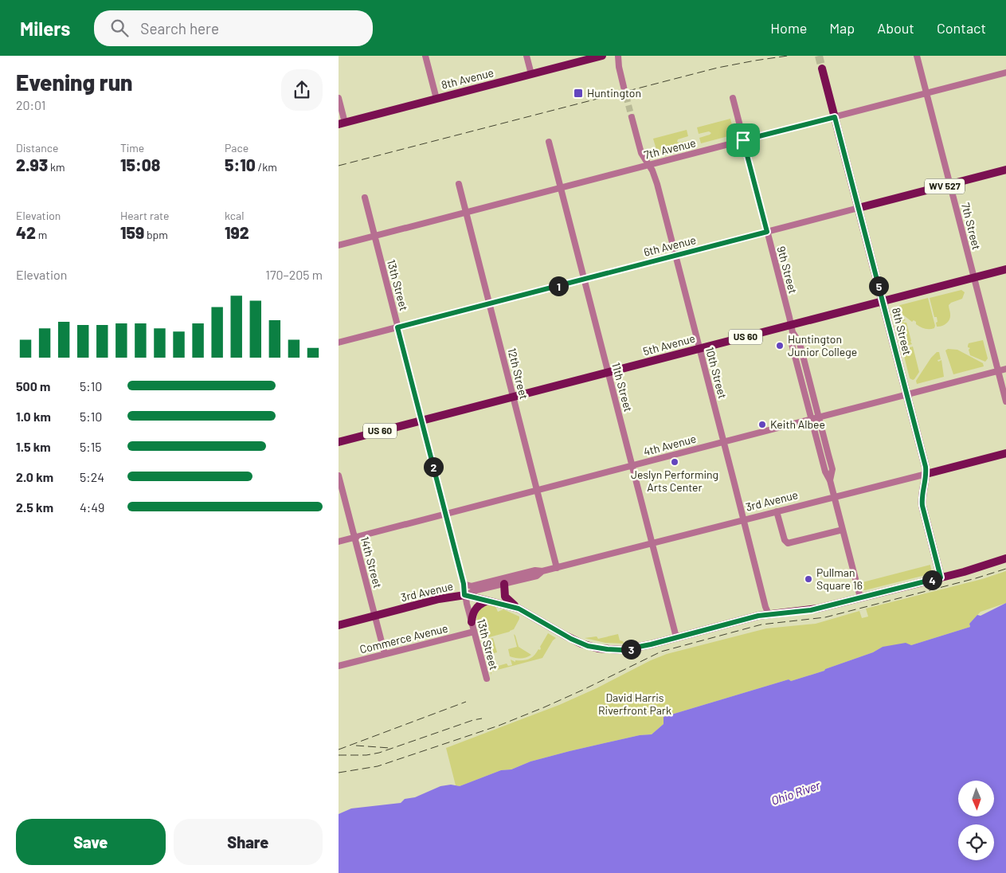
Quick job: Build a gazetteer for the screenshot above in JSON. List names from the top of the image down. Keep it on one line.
{"streets":{"main road":["8th Avenue","WV 527","6th Avenue","8th Street","US 60","5th Avenue","3rd Avenue"],"street":["7th Avenue","7th Street","9th Street","13th Street","10th Street","12th Street","11th Street","4th Avenue","14th Street","Commerce Avenue"]},"crossings":[["7th Avenue","7th Street"],["7th Avenue","9th Street"],["7th Avenue","13th Street"],["7th Avenue","8th Street"],["7th Avenue","10th Street"],["7th Avenue","12th Street"],["7th Avenue","11th Street"],["7th Street","6th Avenue"],["7th Street","5th Avenue"],["7th Street","4th Avenue"],["6th Avenue","9th Street"],["6th Avenue","13th Street"],["6th Avenue","8th Street"],["6th Avenue","10th Street"],["6th Avenue","12th Street"],["6th Avenue","11th Street"],["9th Street","5th Avenue"],["9th Street","4th Avenue"],["9th Street","3rd Avenue"],["13th Street","5th Avenue"],["13th Street","4th Avenue"],["13th Street","3rd Avenue"],["13th Street","Commerce Avenue"],["8th Street","5th Avenue"],["8th Street","4th Avenue"],["8th Street","3rd Avenue"],["5th Avenue","10th Street"],["5th Avenue","12th Street"],["5th Avenue","11th Street"],["10th Street","4th Avenue"],["10th Street","3rd Avenue"],["12th Street","4th Avenue"],["12th Street","3rd Avenue"],["11th Street","4th Avenue"],["11th Street","3rd Avenue"],["4th Avenue","14th Street"],["3rd Avenue","14th Street"],["14th Street","Commerce Avenue"]],"water":["Ohio River"],"parks":["David Harris Riverfront Park"],"places":{"transit":["Huntington"],"other":["Huntington Junior College","Keith Albee","Jeslyn Performing Arts Center","Pullman Square 16"]},"north":"bottom","page":{"header":"Milers","search":"Search here","nav":["Home","Map","About","Contact"],"heading":["Evening run","20:01"],"stats":[["Distance","2.93 km"],["Time","15:08"],["Pace","5:10 /km"],["Elevation","42 m"],["Heart rate","159 bpm"],["kcal","192"]],"chart":["Elevation","170–205 m"],"pins":["1","5","2","4","3"],"list":[{"name":"500 m","note":"5:10"},{"name":"1.0 km","note":"5:10"},{"name":"1.5 km","note":"5:15"},{"name":"2.0 km","note":"5:24"},{"name":"2.5 km","note":"4:49"}],"buttons":["Save","Share"]}}
